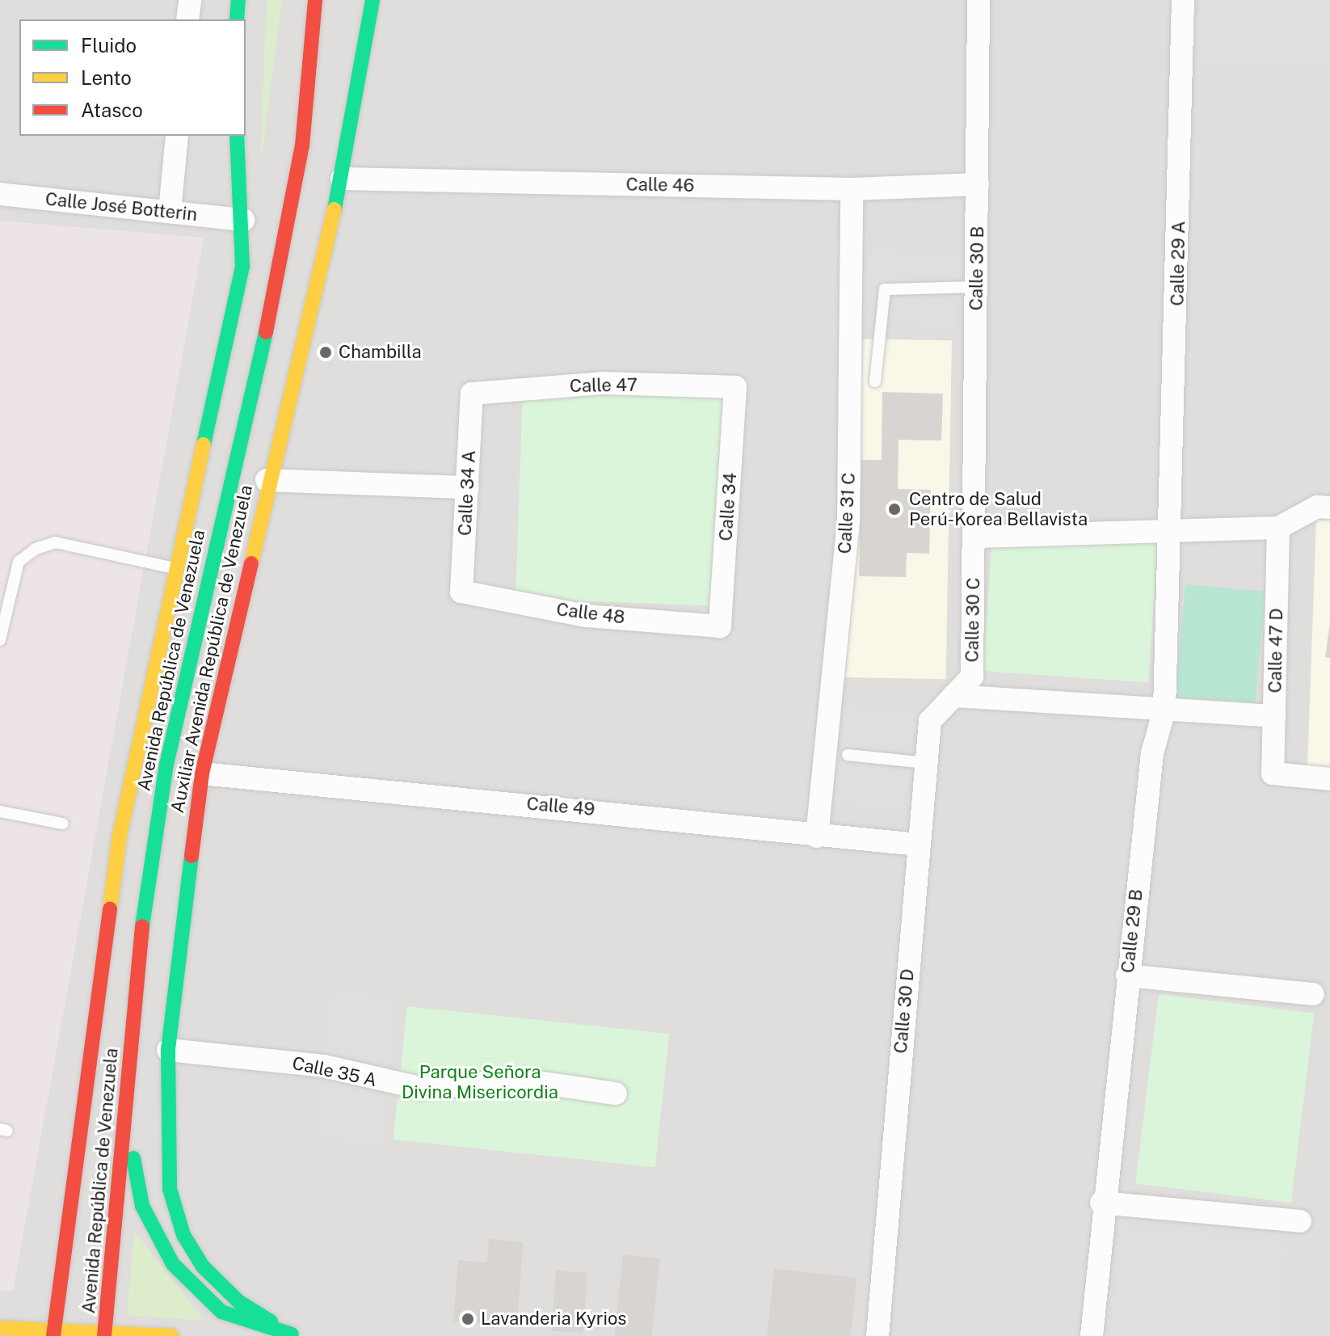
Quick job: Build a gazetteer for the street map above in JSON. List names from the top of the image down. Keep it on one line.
{"streets":{"main road":["Auxiliar Avenida República de Venezuela","Avenida República de Venezuela"],"street":["Calle 46","Calle José Botterin","Calle 29 A","Calle 30 B","Calle 47","Calle 34 A","Calle 34","Calle 31 C","Calle 48","Calle 30 C","Calle 47 D","Calle 49","Calle 29 B","Calle 30 D","Calle 35 A"]},"crossings":[["Calle 46","Calle 30 B"],["Calle 46","Calle 31 C"],["Calle 46","Auxiliar Avenida República de Venezuela"],["Calle José Botterin","Avenida República de Venezuela"],["Calle 29 A","Calle 29 B"],["Calle 30 B","Calle 30 C"],["Calle 47","Calle 34 A"],["Calle 47","Calle 34"],["Calle 34 A","Calle 48"],["Calle 34","Calle 48"],["Calle 31 C","Calle 49"],["Calle 30 C","Calle 30 D"],["Auxiliar Avenida República de Venezuela","Calle 49"],["Auxiliar Avenida República de Venezuela","Calle 35 A"],["Calle 49","Calle 30 D"]],"parks":["Parque Señora Divina Misericordia"],"places":["Chambilla","Centro de Salud Perú-Korea Bellavista","Lavanderia Kyrios"],"legend":["Fluido","Lento","Atasco"]}
